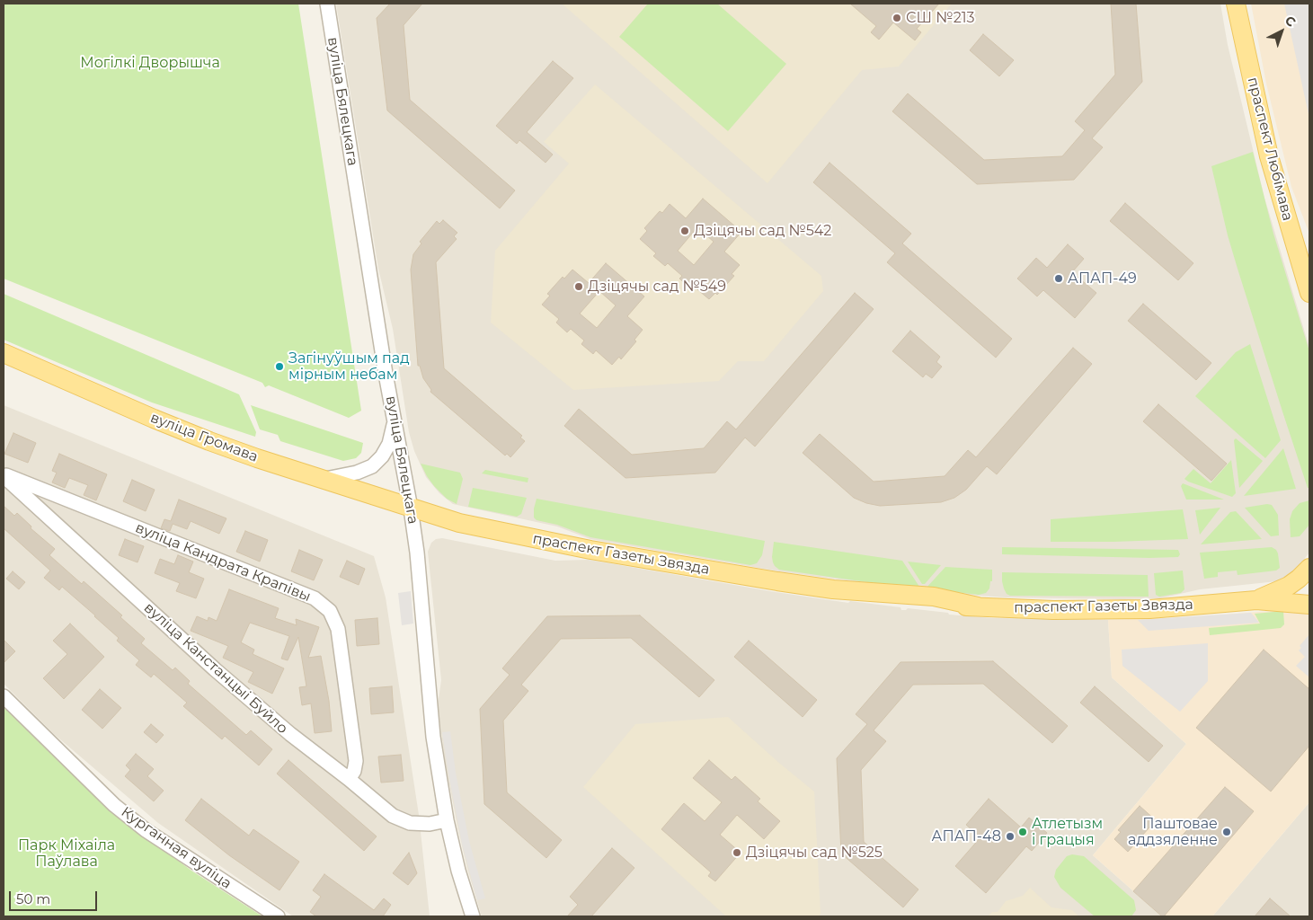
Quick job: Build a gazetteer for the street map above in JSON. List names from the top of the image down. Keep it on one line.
{"streets":{"main road":["праспект Любімава","вуліца Громава","праспект Газеты Звязда"],"street":["вуліца Бялецкага","вуліца Кандрата Крапівы","вуліца Канстанцыі Буйло","Курганная вуліца"]},"crossings":[["вуліца Бялецкага","вуліца Громава"],["вуліца Бялецкага","праспект Газеты Звязда"],["вуліца Бялецкага","вуліца Канстанцыі Буйло"],["вуліца Громава","праспект Газеты Звязда"],["вуліца Кандрата Крапівы","вуліца Канстанцыі Буйло"]],"parks":["Могілкі Дворышча","Парк Міхаіла Паўлава"],"places":["СШ №213","Дзіцячы сад №542","АПАП-49","Дзіцячы сад №549","Загінуўшым пад мірным небам","Атлетызм і грацыя","Паштовае аддзяленне","АПАП-48","Дзіцячы сад №525"],"scale_bar":"50 m","north":"top right"}
